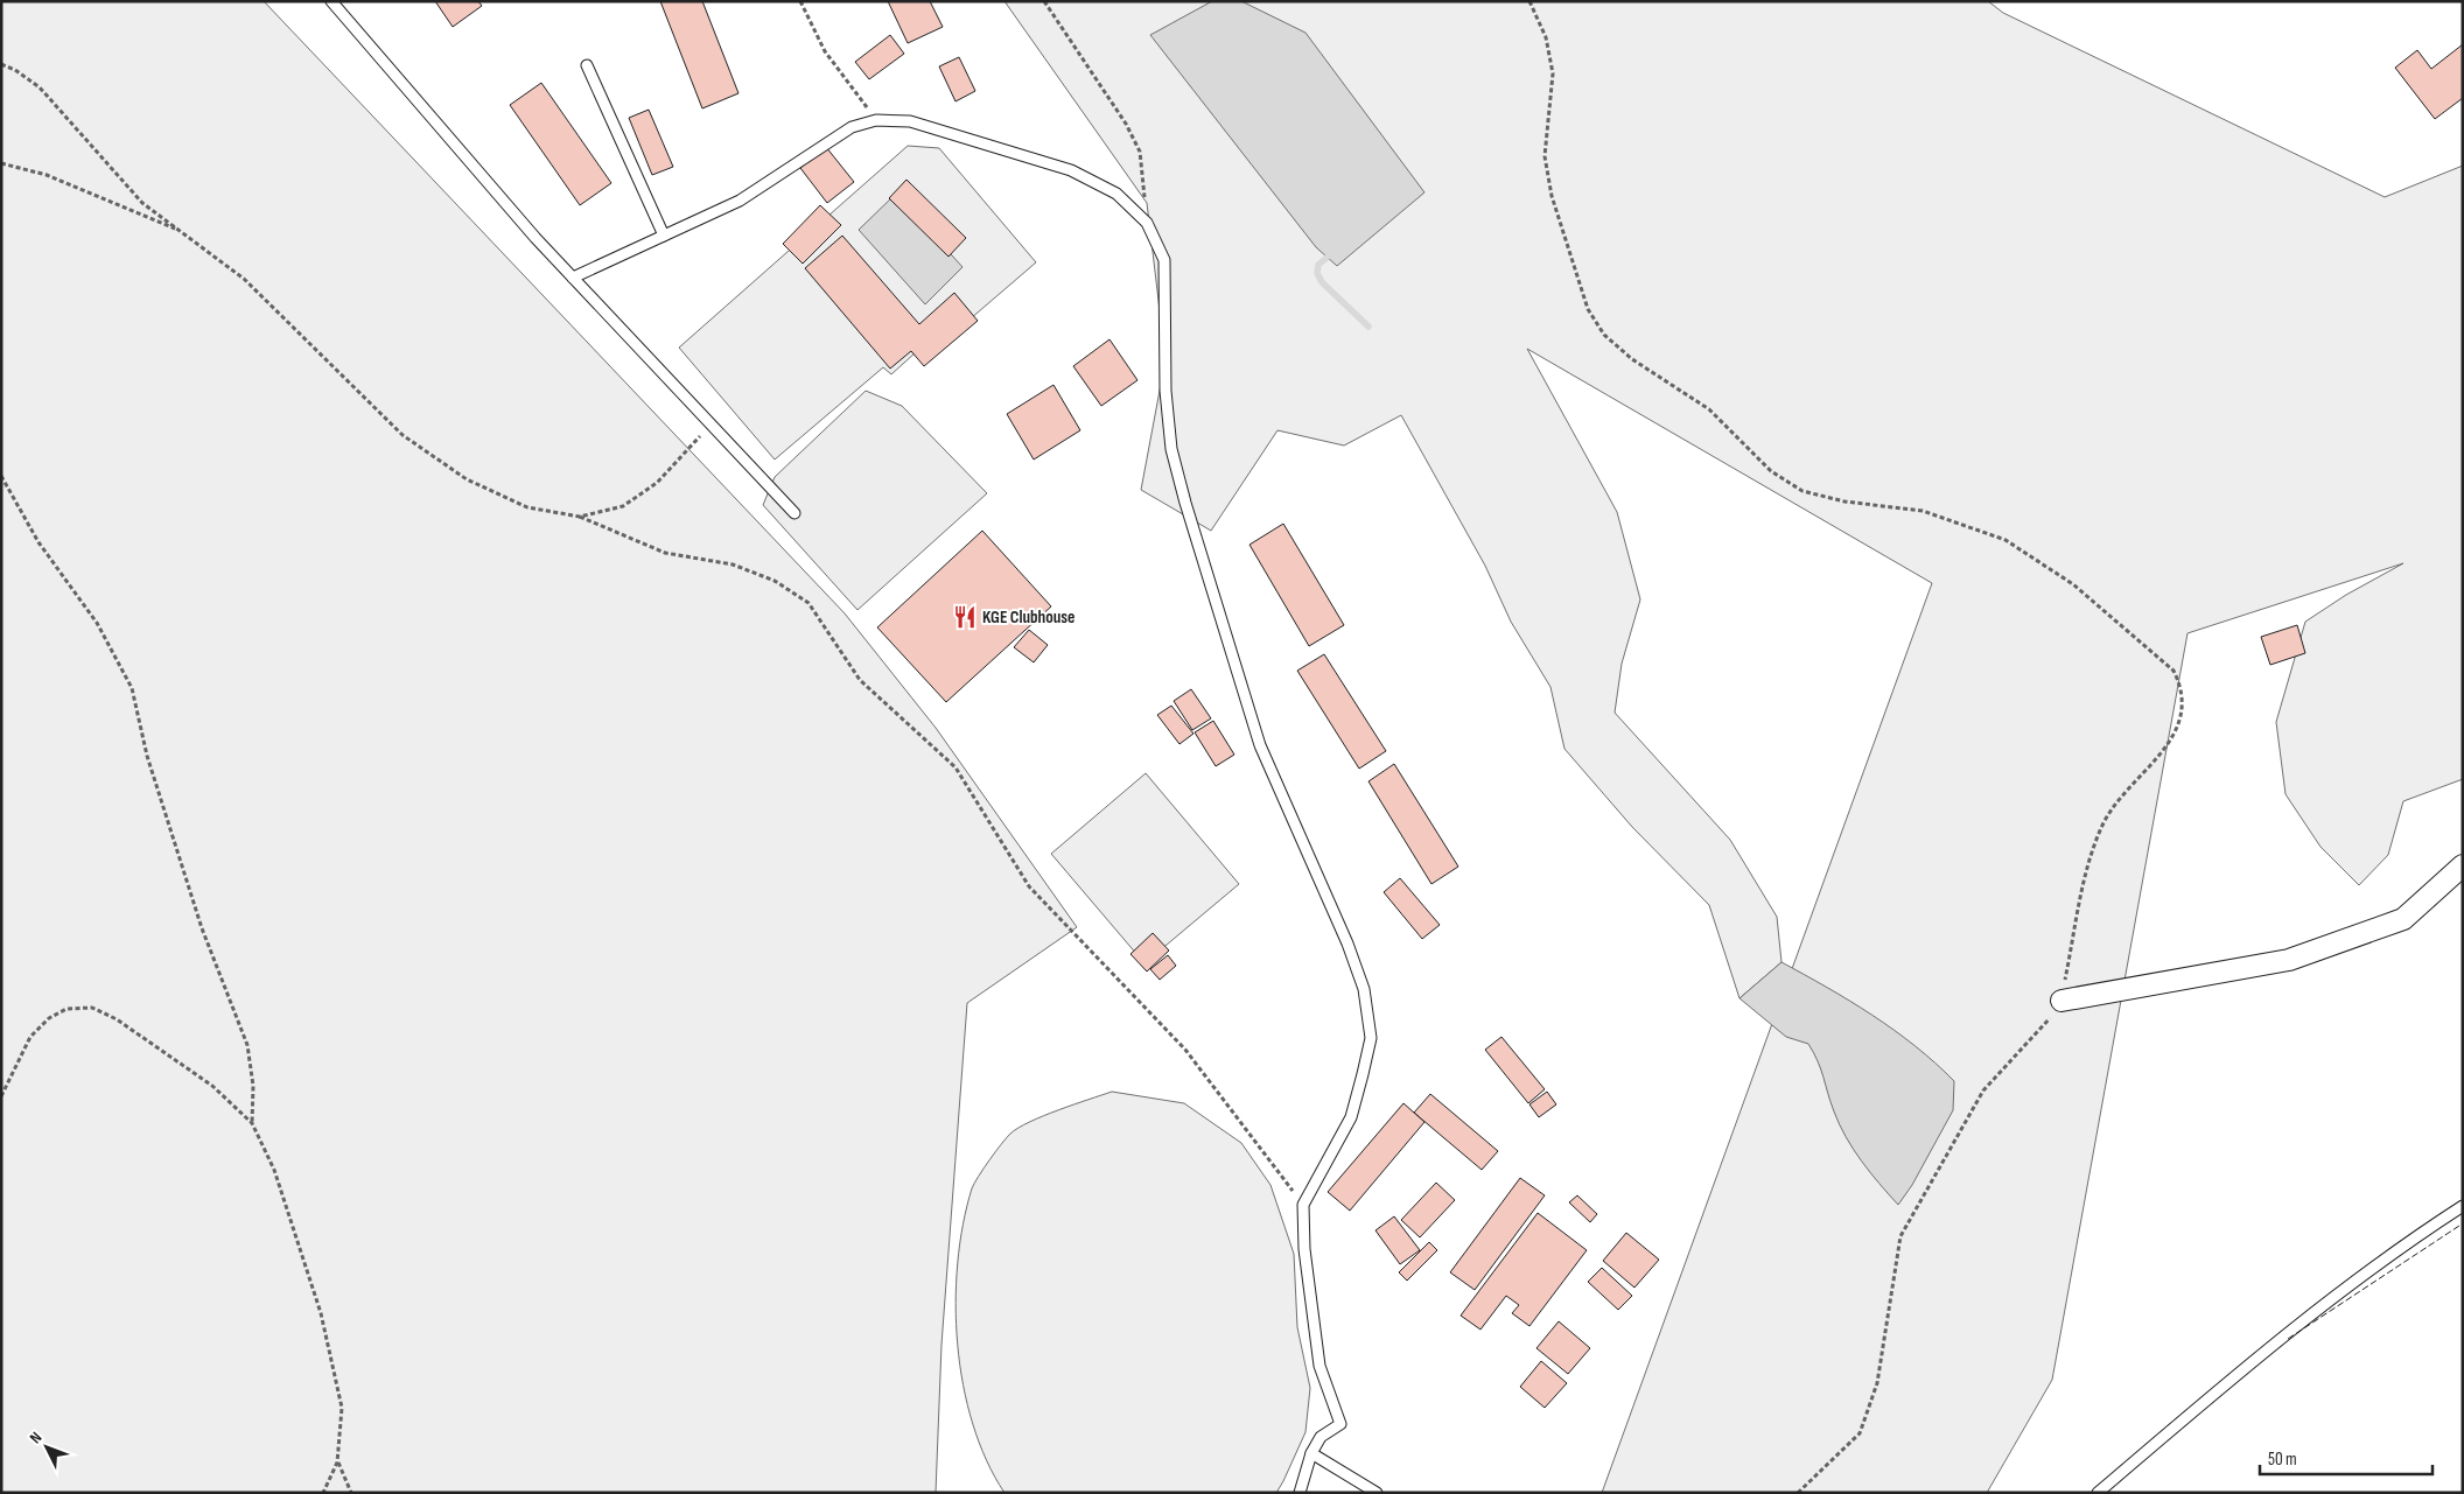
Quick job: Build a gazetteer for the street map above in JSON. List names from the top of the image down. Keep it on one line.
{"places":{"restaurant":["KGE Clubhouse"]},"scale_bar":"50 m","north":"top left"}
